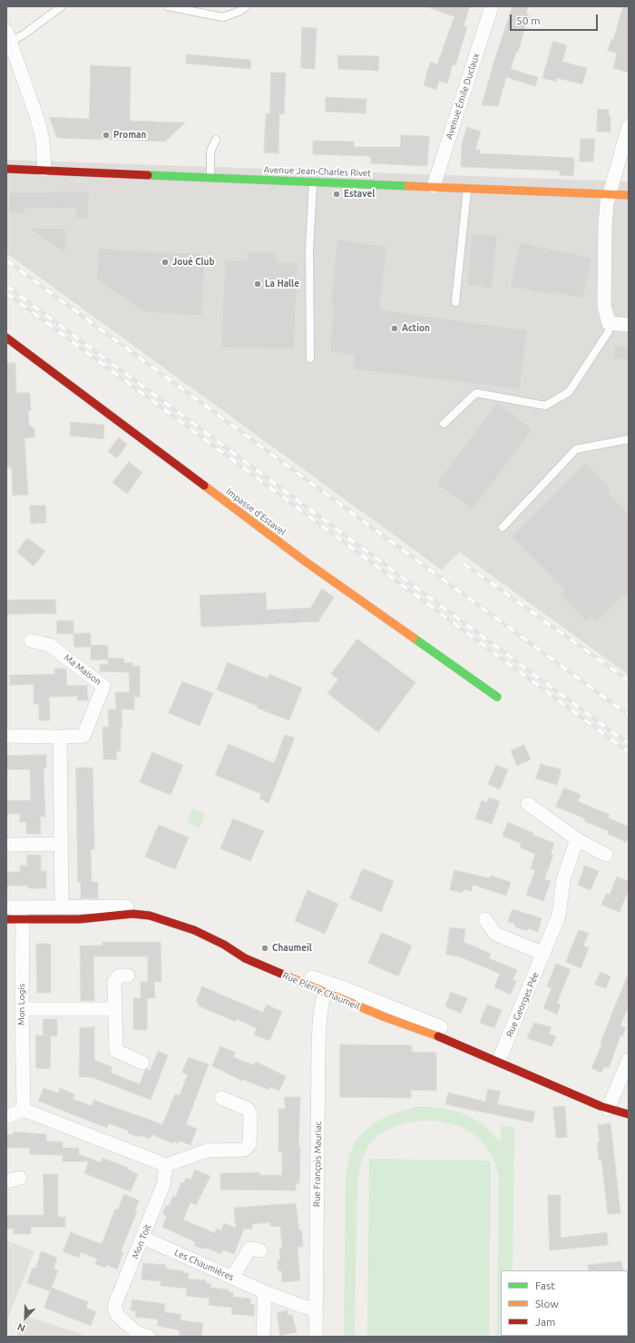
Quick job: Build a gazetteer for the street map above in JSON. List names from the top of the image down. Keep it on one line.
{"streets":{"street":["Avenue Émile Duclaux","Avenue Jean-Charles Rivet","Impasse d'Estavel","Ma Maison","Rue Pierre Chaumeil","Mon Logis","Rue Georges Pée","Rue François Mauriac","Mon Toit","Les Chaumières"]},"crossings":[["Avenue Émile Duclaux","Avenue Jean-Charles Rivet"],["Rue Pierre Chaumeil","Mon Logis"],["Rue Pierre Chaumeil","Rue Georges Pée"],["Rue Pierre Chaumeil","Rue François Mauriac"],["Rue François Mauriac","Les Chaumières"],["Mon Toit","Les Chaumières"]],"places":["Proman","Estavel","Joué Club","La Halle","Action","Chaumeil"],"legend":["Fast","Slow","Jam"],"scale_bar":"50 m","north":"bottom left"}
